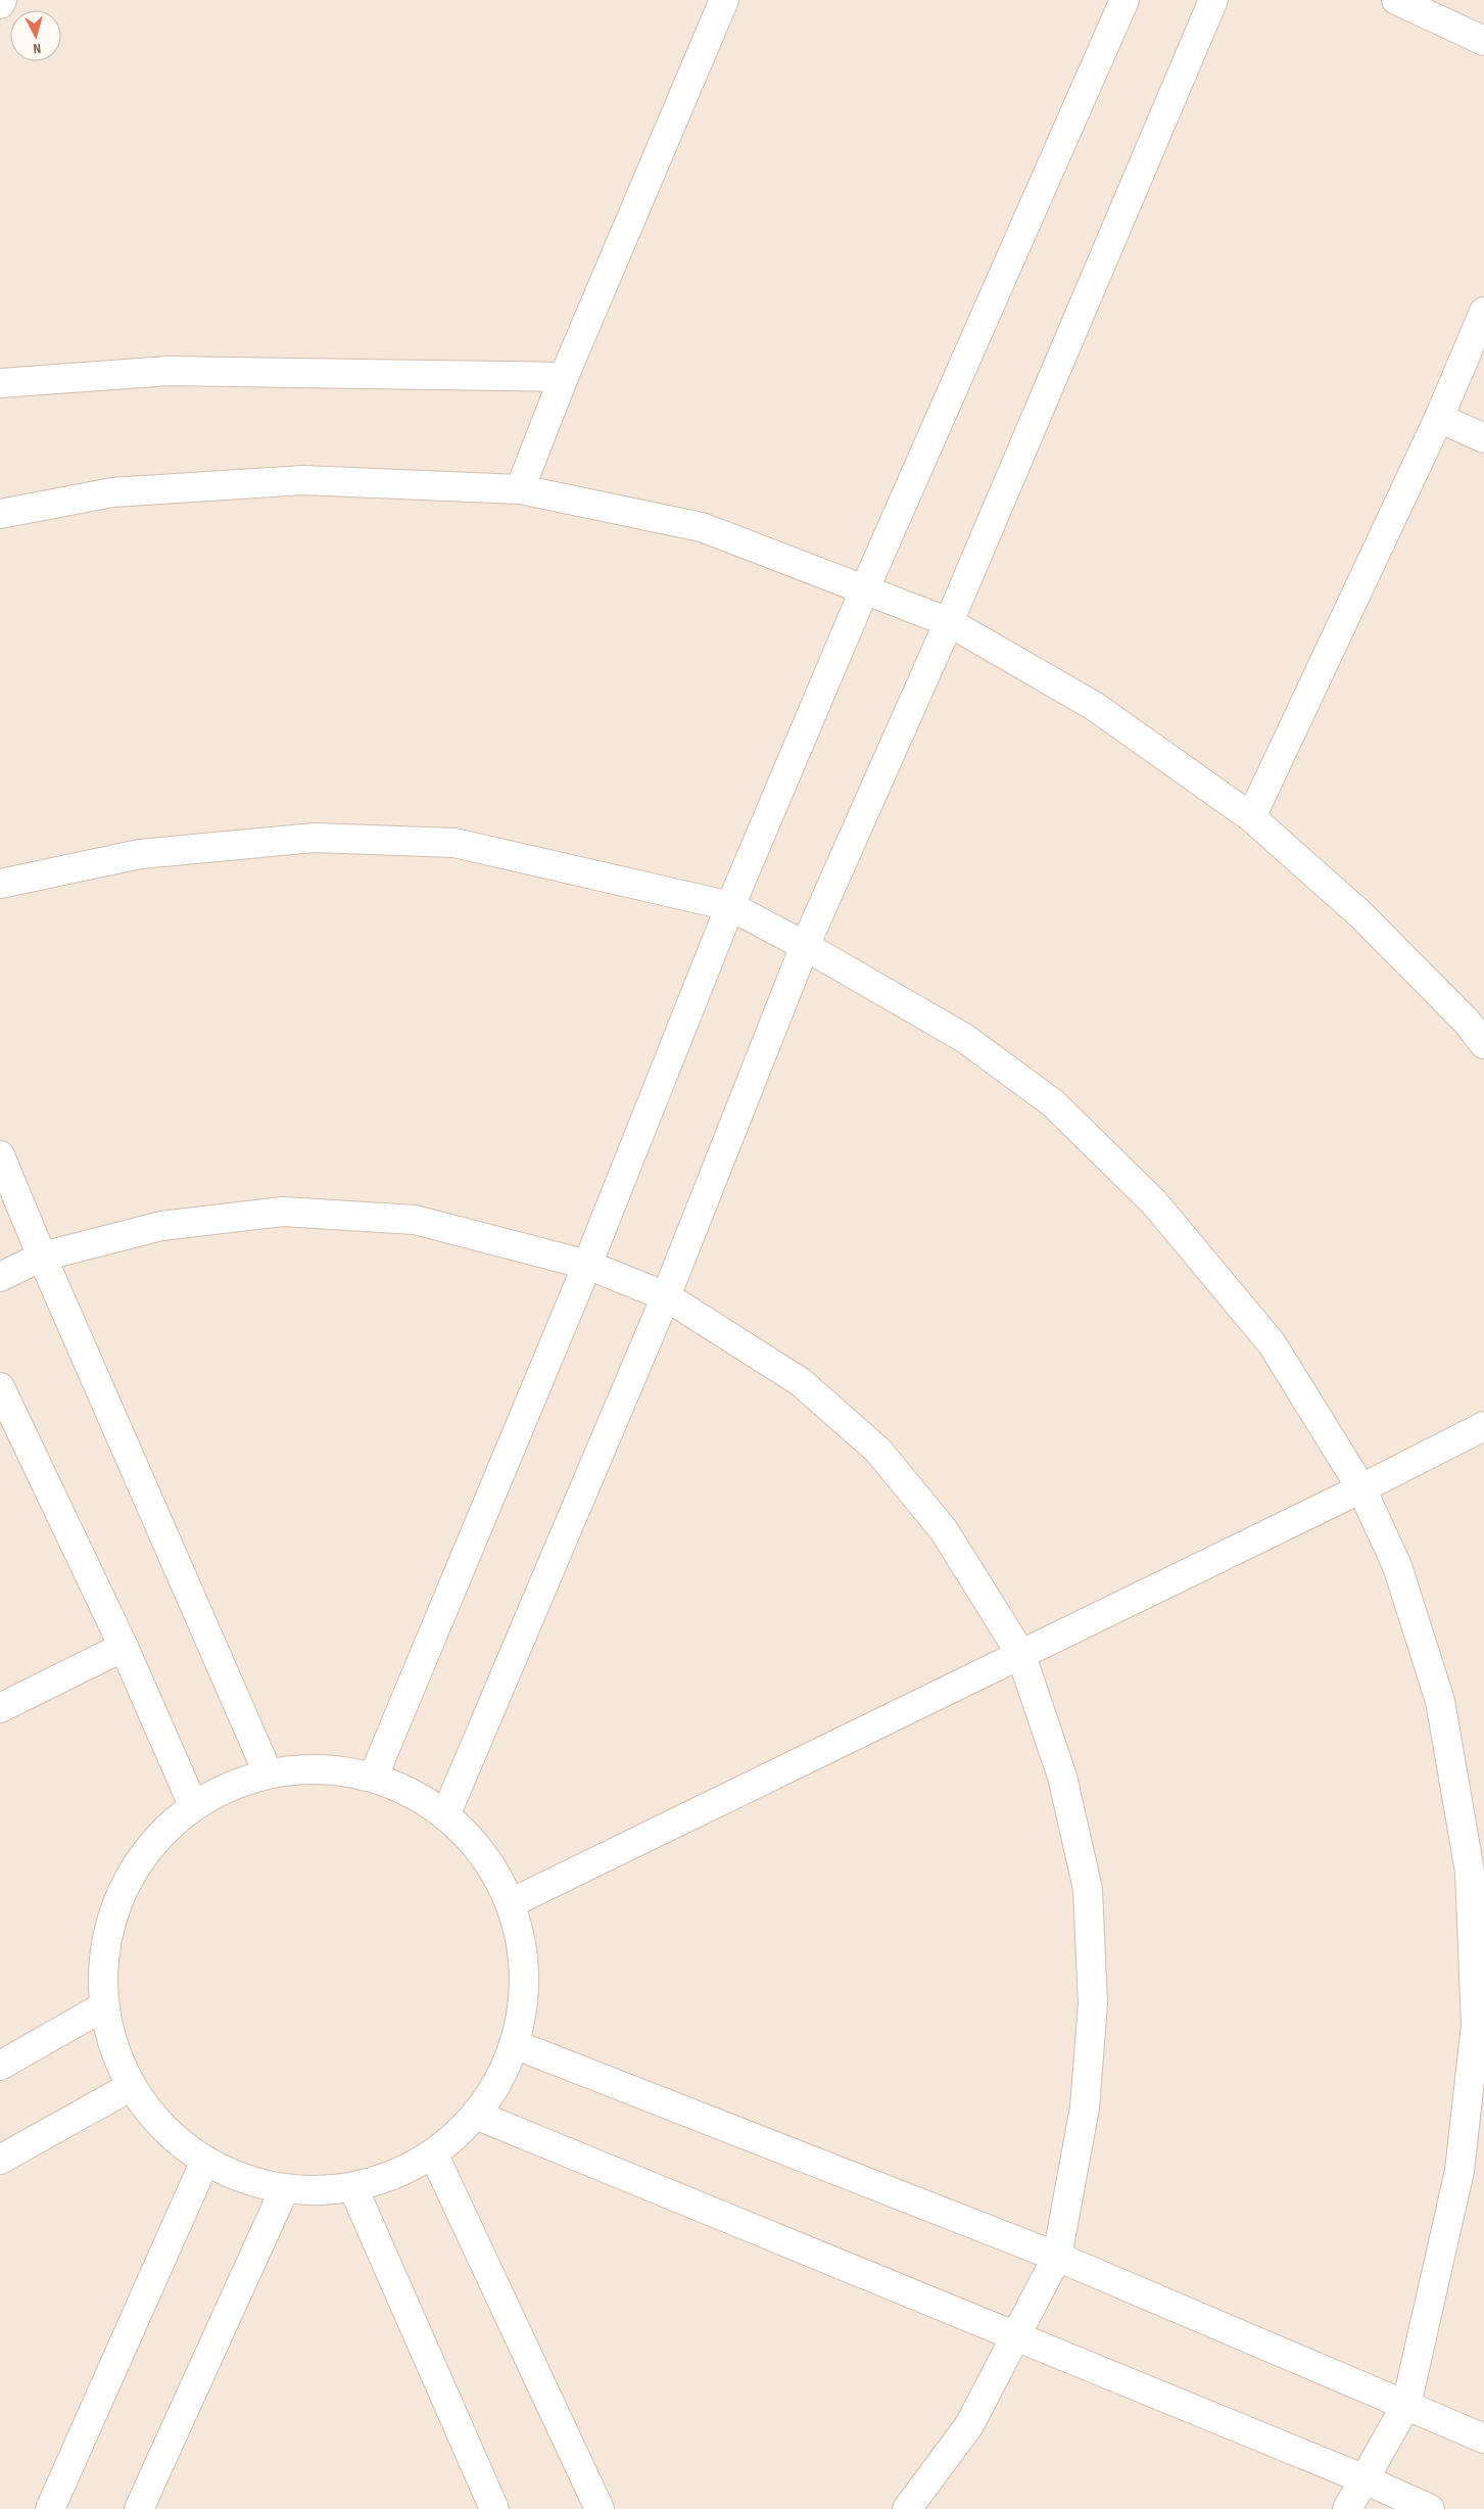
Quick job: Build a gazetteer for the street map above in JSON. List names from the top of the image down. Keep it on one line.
{"north":"bottom"}
